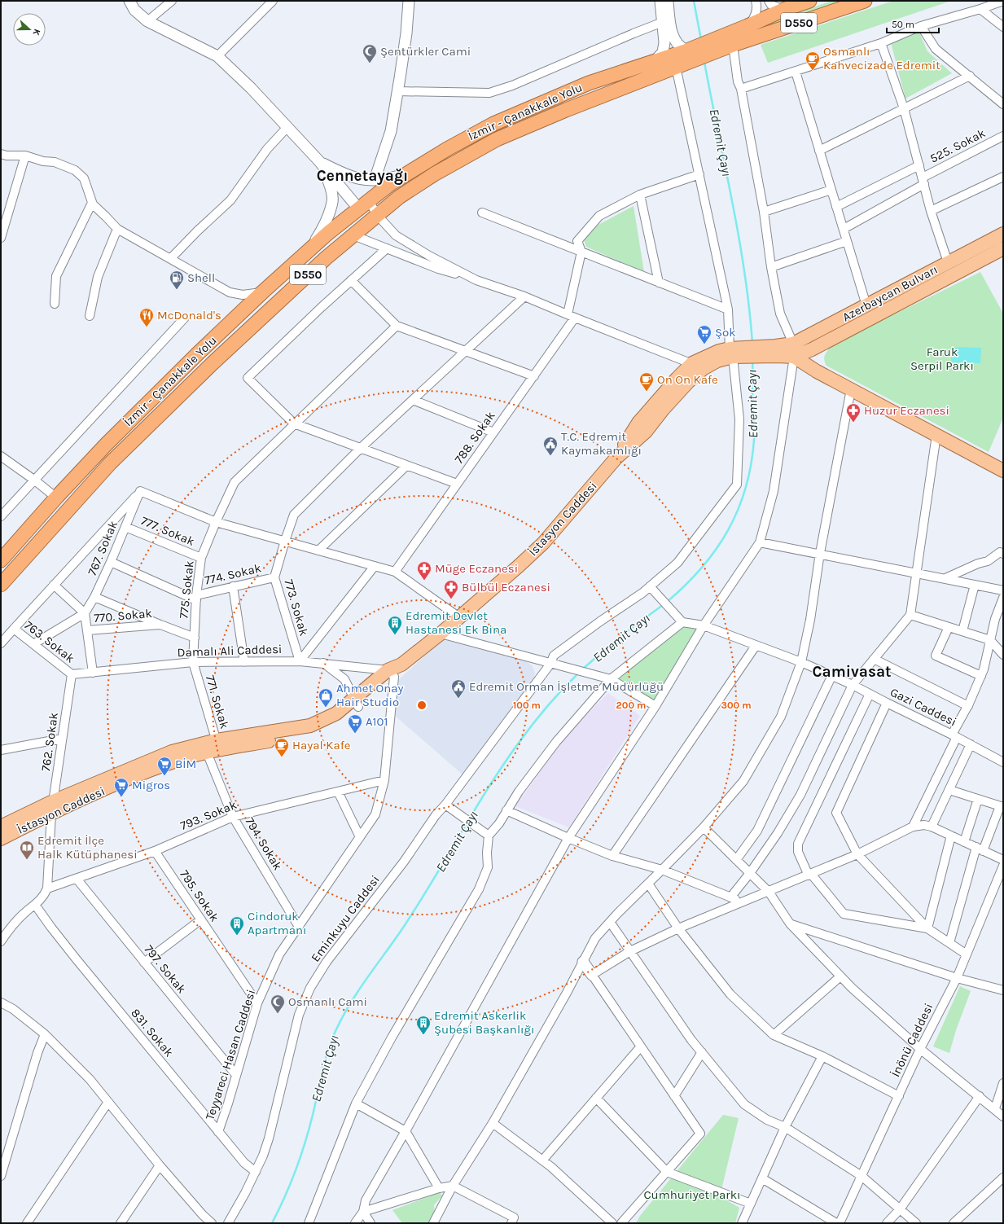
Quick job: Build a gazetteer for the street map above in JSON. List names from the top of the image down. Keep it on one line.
{"streets":{"highway":["D550","İzmir - Çanakkale Yolu"],"main road":["Azerbaycan Bulvarı","İstasyon Caddesi"],"street":["525. Sokak","788. Sokak","777. Sokak","767. Sokak","774. Sokak","775. Sokak","773. Sokak","770. Sokak","763. Sokak","Damalı Ali Caddesi","771. Sokak","Gazi Caddesi","762. Sokak","793. Sokak","794. Sokak","795. Sokak","Eminkuyu Caddesi","797. Sokak","831. Sokak","İnönü Caddesi","Teyyareci Hasan Caddesi"]},"crossings":[["İzmir - Çanakkale Yolu","Eminkuyu Caddesi"],["Azerbaycan Bulvarı","İstasyon Caddesi"],["İstasyon Caddesi","Damalı Ali Caddesi"],["İstasyon Caddesi","771. Sokak"],["İstasyon Caddesi","762. Sokak"],["İstasyon Caddesi","794. Sokak"],["İstasyon Caddesi","Eminkuyu Caddesi"],["İstasyon Caddesi","Teyyareci Hasan Caddesi"],["777. Sokak","767. Sokak"],["777. Sokak","775. Sokak"],["767. Sokak","770. Sokak"],["767. Sokak","763. Sokak"],["774. Sokak","775. Sokak"],["774. Sokak","773. Sokak"],["775. Sokak","770. Sokak"],["775. Sokak","Damalı Ali Caddesi"],["775. Sokak","771. Sokak"],["773. Sokak","Damalı Ali Caddesi"],["763. Sokak","Damalı Ali Caddesi"],["763. Sokak","762. Sokak"],["Damalı Ali Caddesi","771. Sokak"],["Damalı Ali Caddesi","762. Sokak"],["Damalı Ali Caddesi","Teyyareci Hasan Caddesi"],["771. Sokak","794. Sokak"],["762. Sokak","793. Sokak"],["793. Sokak","794. Sokak"],["793. Sokak","795. Sokak"],["793. Sokak","797. Sokak"],["793. Sokak","Teyyareci Hasan Caddesi"],["794. Sokak","Teyyareci Hasan Caddesi"],["795. Sokak","Teyyareci Hasan Caddesi"],["Eminkuyu Caddesi","831. Sokak"],["797. Sokak","Teyyareci Hasan Caddesi"],["831. Sokak","Teyyareci Hasan Caddesi"]],"districts":["Cennetayağı","Camivasat"],"water":["Edremit Çayı"],"parks":["Faruk Serpil Parkı","Cumhuriyet Parkı"],"places":{"mosque":["Şentürkler Cami","Osmanlı Cami"],"cafe":["Osmanlı Kahvecizade Edremit","On On Kafe","Hayal Kafe"],"fuel station":["Shell"],"restaurant":["McDonald's"],"supermarket":["Şok","A101","BİM","Migros"],"pharmacy":["Huzur Eczanesi","Müge Eczanesi","Bülbül Eczanesi"],"public building":["T.C. Edremit Kaymakamlığı","Edremit Orman İşletme Müdürlüğü"],"building":["Edremit Devlet Hastanesi Ek Bina","Cindoruk Apartmanı","Edremit Askerlik Şubesi Başkanlığı"],"shop":["Ahmet Onay Hair Studio"],"library":["Edremit İlçe Halk Kütüphanesi"]},"scale_bar":"50 m","north":"right","rings":["100 m","200 m","300 m"]}
